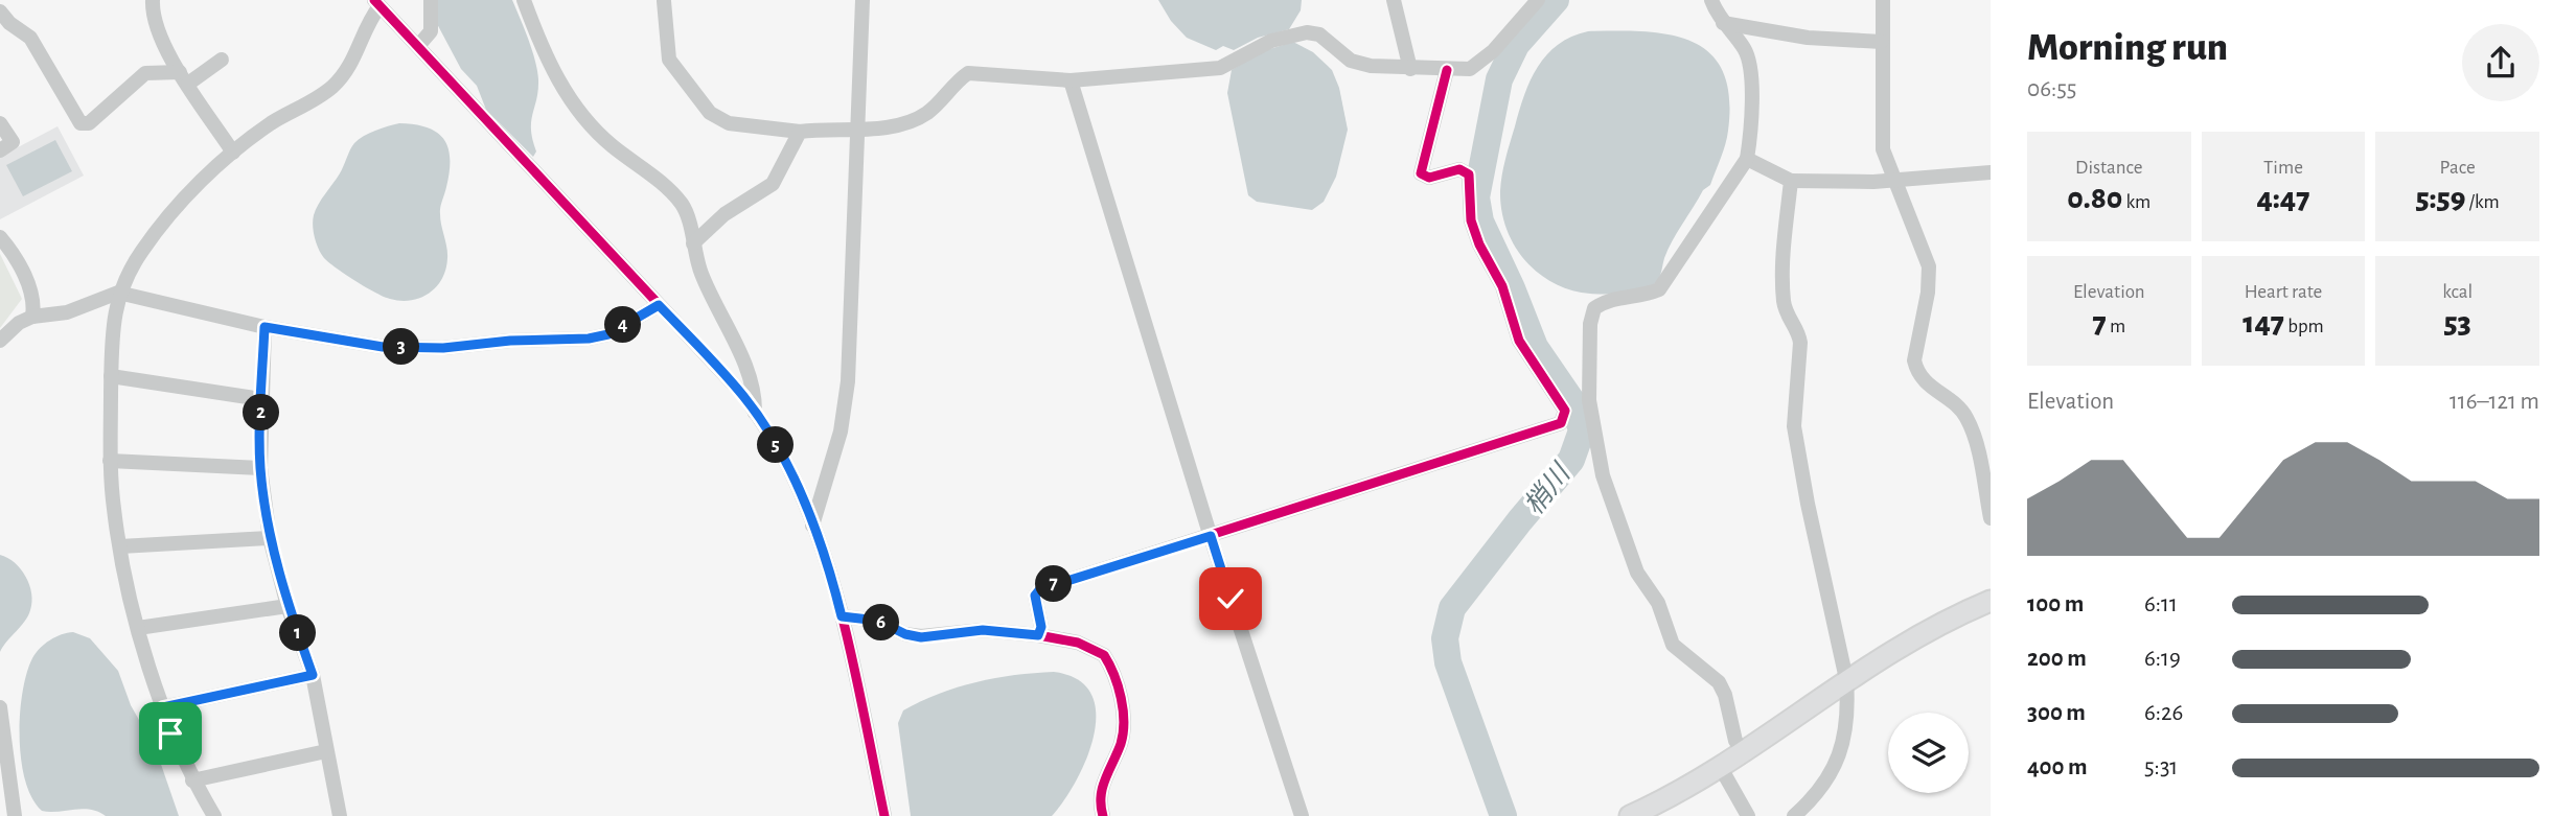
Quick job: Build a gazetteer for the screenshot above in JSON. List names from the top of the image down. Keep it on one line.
{"water":["梢川"],"page":{"heading":["Morning run","06:55"],"stats":[["Distance","0.80 km"],["Time","4:47"],["Pace","5:59 /km"],["Elevation","7 m"],["Heart rate","147 bpm"],["kcal","53"]],"pins":["4","3","2","5","7","6","1"],"chart":["Elevation","116–121 m"],"list":[{"name":"100 m","note":"6:11"},{"name":"200 m","note":"6:19"},{"name":"300 m","note":"6:26"},{"name":"400 m","note":"5:31"}]}}
